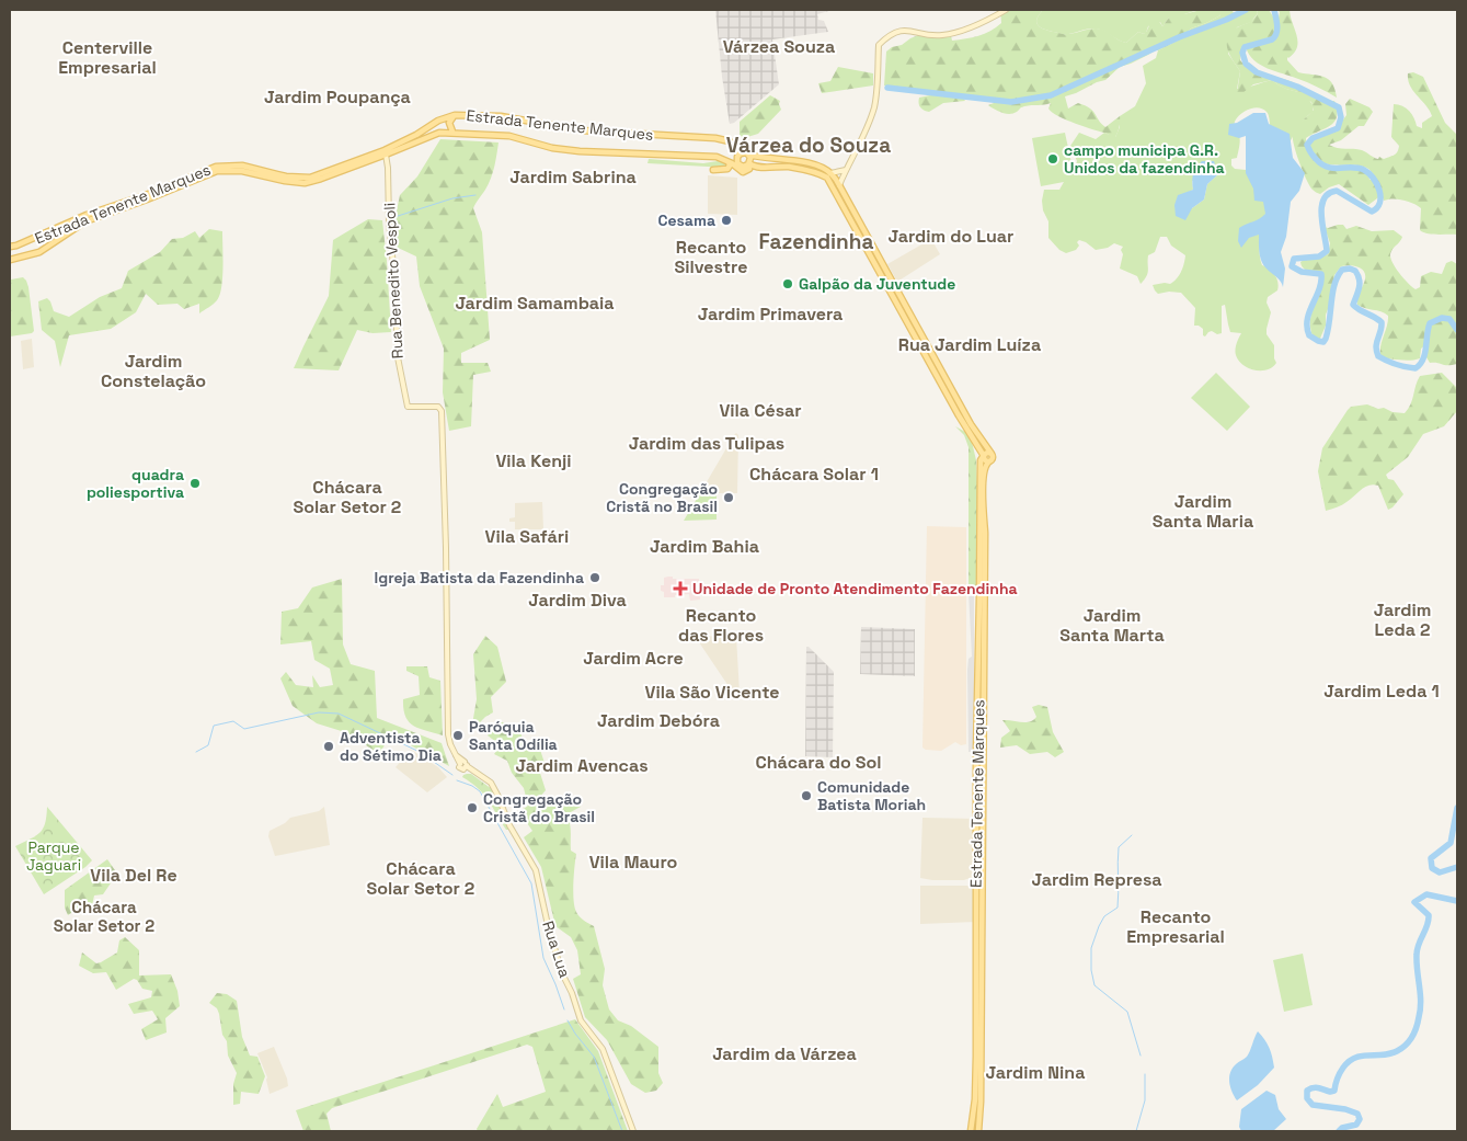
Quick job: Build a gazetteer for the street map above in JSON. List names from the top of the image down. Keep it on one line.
{"streets":{"main road":["Estrada Tenente Marques"],"street":["Rua Benedito Vespoli","Rua Lua"]},"crossings":[["Estrada Tenente Marques","Rua Benedito Vespoli"],["Rua Benedito Vespoli","Rua Lua"]],"districts":["Várzea Souza","Centerville Empresarial","Jardim Poupança","Várzea do Souza","Jardim Sabrina","Jardim do Luar","Fazendinha","Recanto Silvestre","Jardim Samambaia","Jardim Primavera","Rua Jardim Luíza","Jardim Constelação","Vila César","Jardim das Tulipas","Vila Kenji","Chácara Solar 1","Chácara Solar Setor 2","Jardim Santa Maria","Vila Safári","Jardim Bahia","Jardim Diva","Jardim Leda 2","Recanto das Flores","Jardim Santa Marta","Jardim Acre","Jardim Leda 1","Vila São Vicente","Jardim Debóra","Chácara do Sol","Jardim Avencas","Vila Mauro","Chácara Solar Setor 2","Vila Del Re","Jardim Represa","Chácara Solar Setor 2","Recanto Empresarial","Jardim da Várzea","Jardim Nina"],"parks":["Parque Jaguari"],"places":{"other":["campo municipa G.R. Unidos da fazendinha","Cesama","Galpão da Juventude","quadra poliesportiva","Congregação Cristã no Brasil","Igreja Batista da Fazendinha","Paróquia Santa Odília","Adventista do Sétimo Dia","Comunidade Batista Moriah","Congregação Cristã do Brasil"],"health":["Unidade de Pronto Atendimento Fazendinha"]}}
